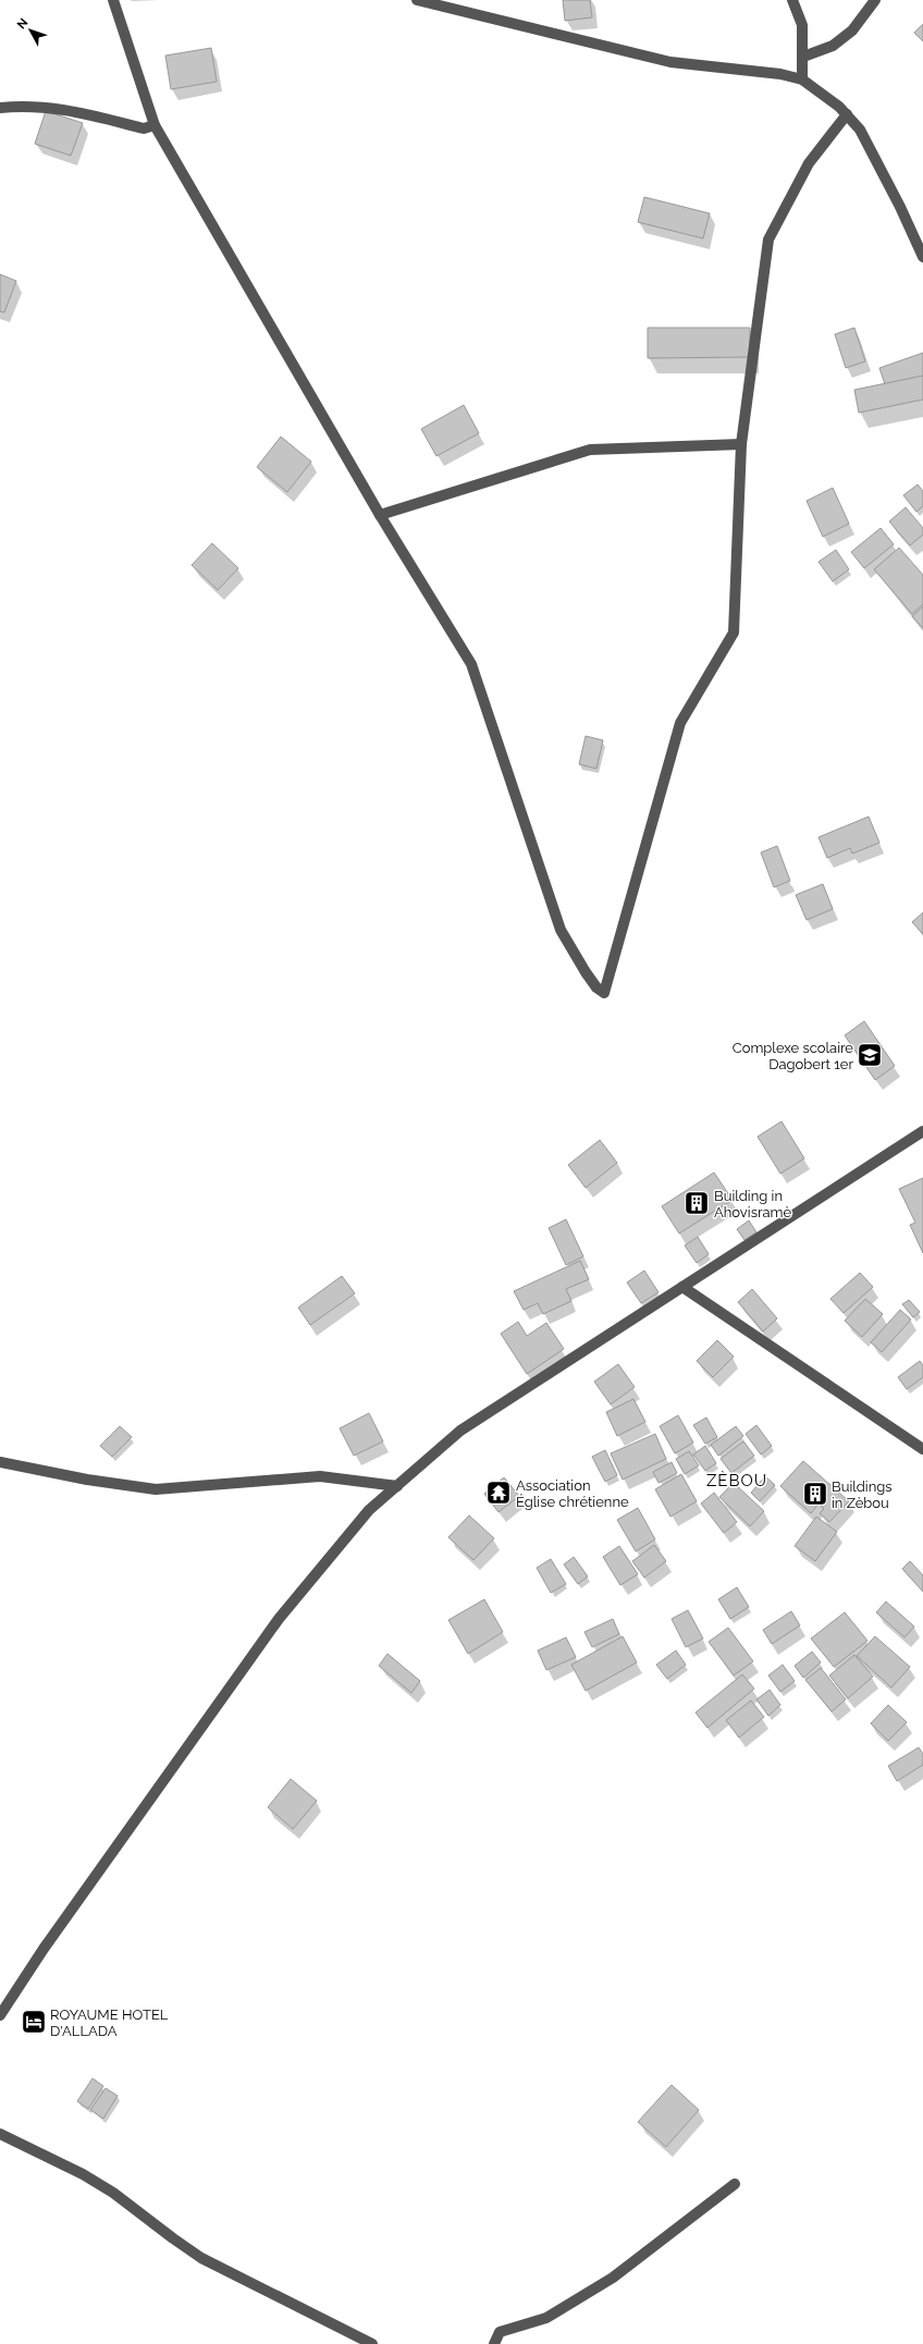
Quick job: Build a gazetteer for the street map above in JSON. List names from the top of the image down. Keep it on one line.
{"districts":["ZÈBOU"],"places":{"school or university":["Complexe scolaire Dagobert 1er"],"building":["Building in Ahovisramè","Buildings in Zèbou"],"temple":["Association Église chrétienne"],"hotel":["ROYAUME HOTEL D'ALLADA"]},"north":"top left"}
